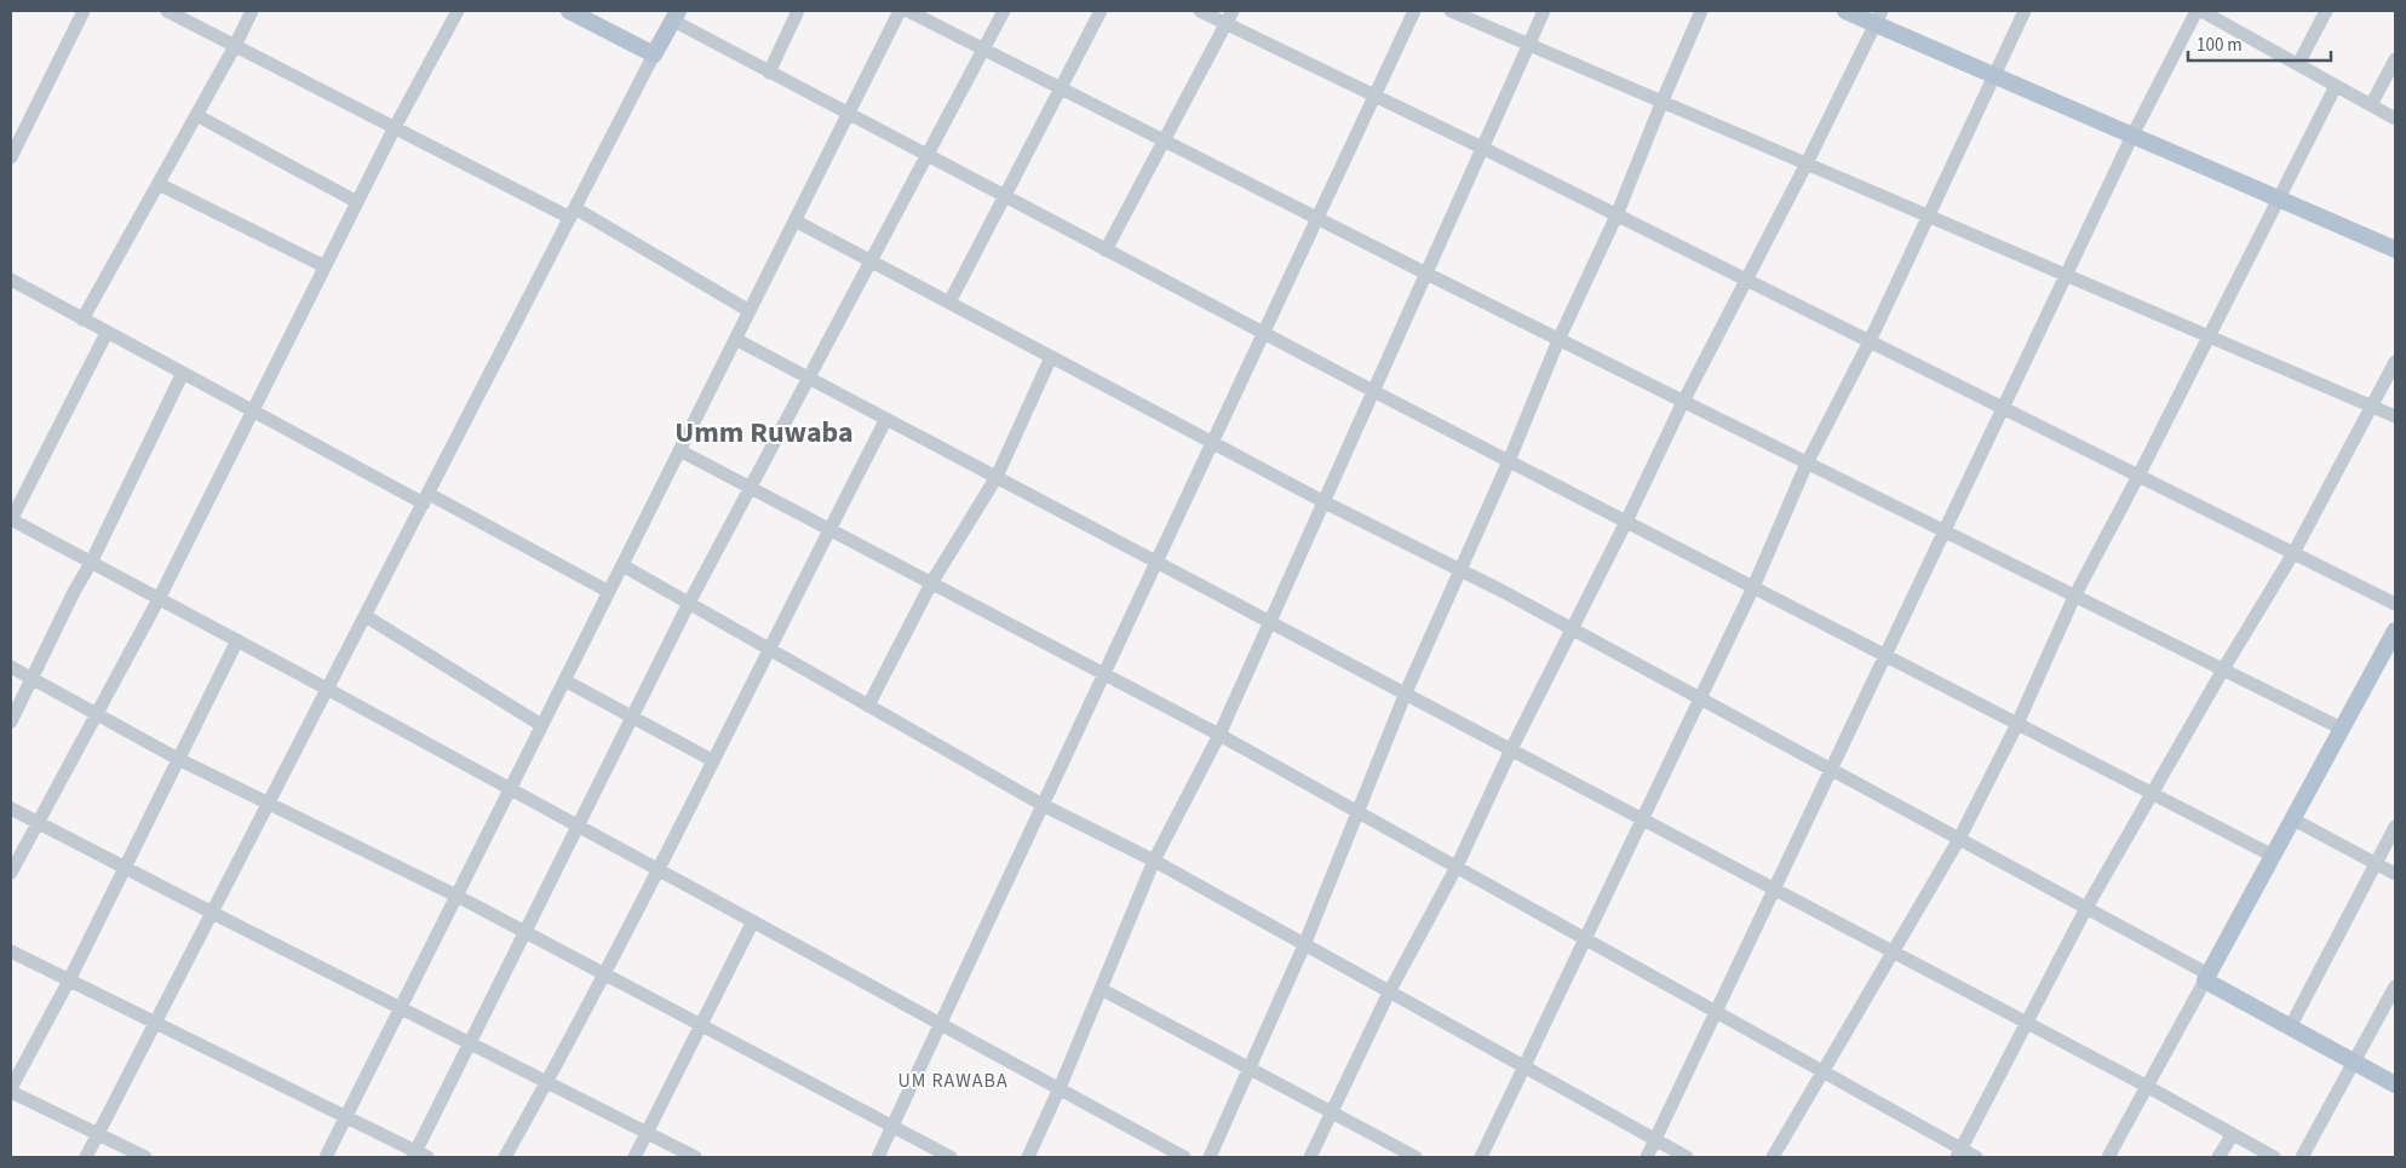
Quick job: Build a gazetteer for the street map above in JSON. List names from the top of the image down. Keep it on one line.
{"districts":["Umm Ruwaba","UM RAWABA"],"scale_bar":"100 m"}
